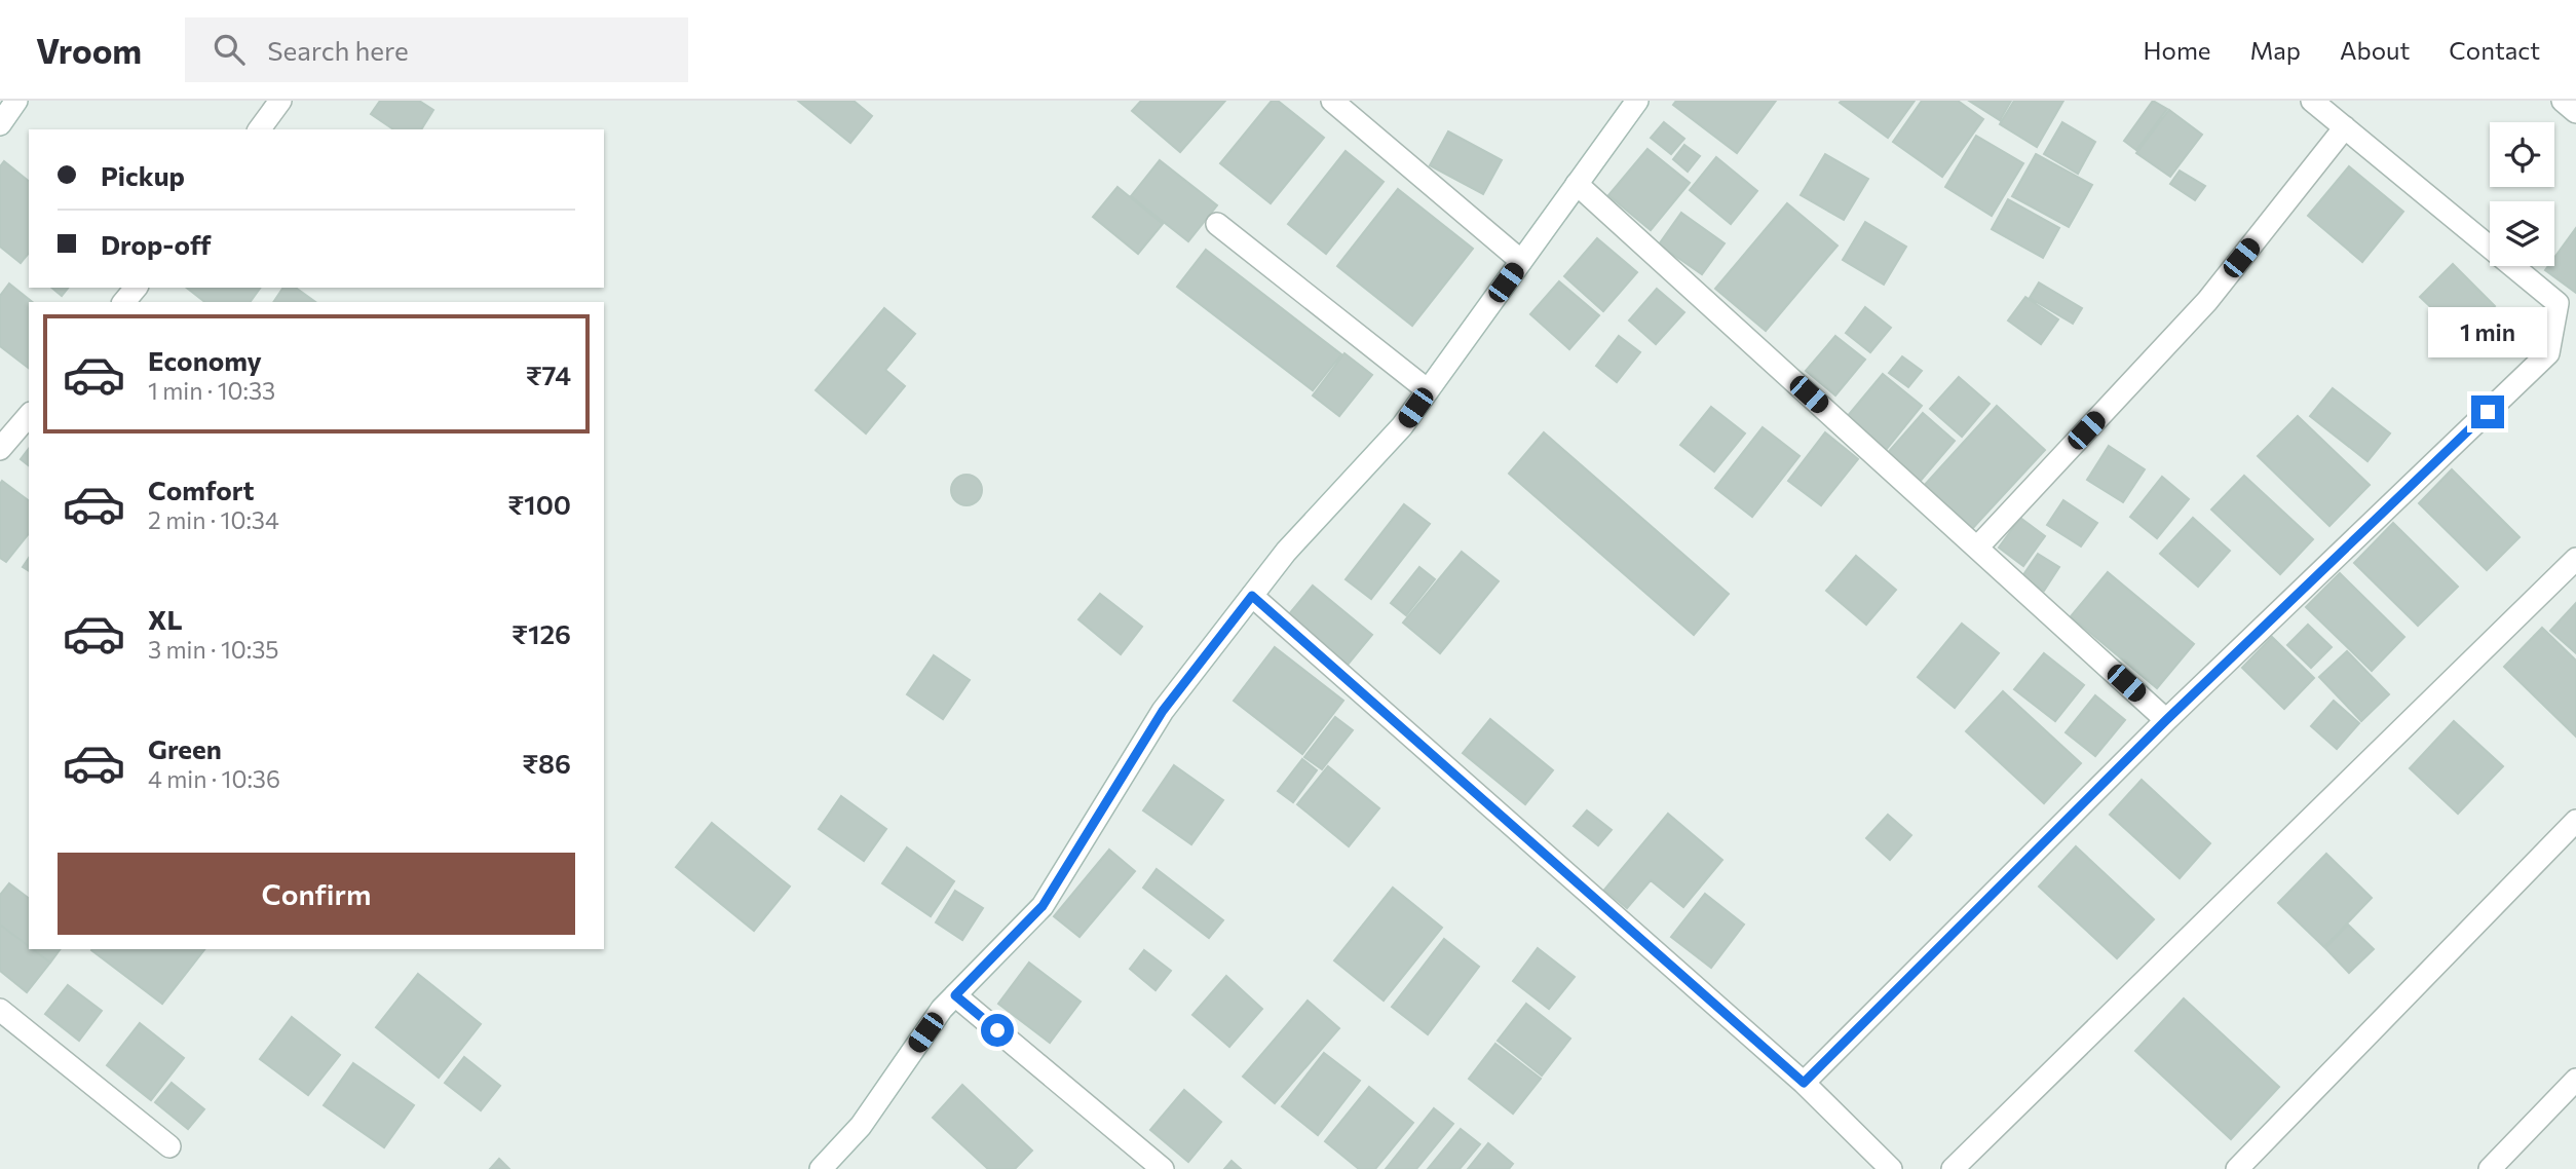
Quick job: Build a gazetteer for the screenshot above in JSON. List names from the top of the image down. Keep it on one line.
{"page":{"header":"Vroom","search":"Search here","nav":["Home","Map","About","Contact"],"banner":["Pickup","Drop-off"],"bubble":"1 min","list":[{"name":"Economy","note":"1 min · 10:33","value":"₹74"},{"name":"Comfort","note":"2 min · 10:34","value":"₹100"},{"name":"XL","note":"3 min · 10:35","value":"₹126"},{"name":"Green","note":"4 min · 10:36","value":"₹86"}],"buttons":"Confirm"}}
